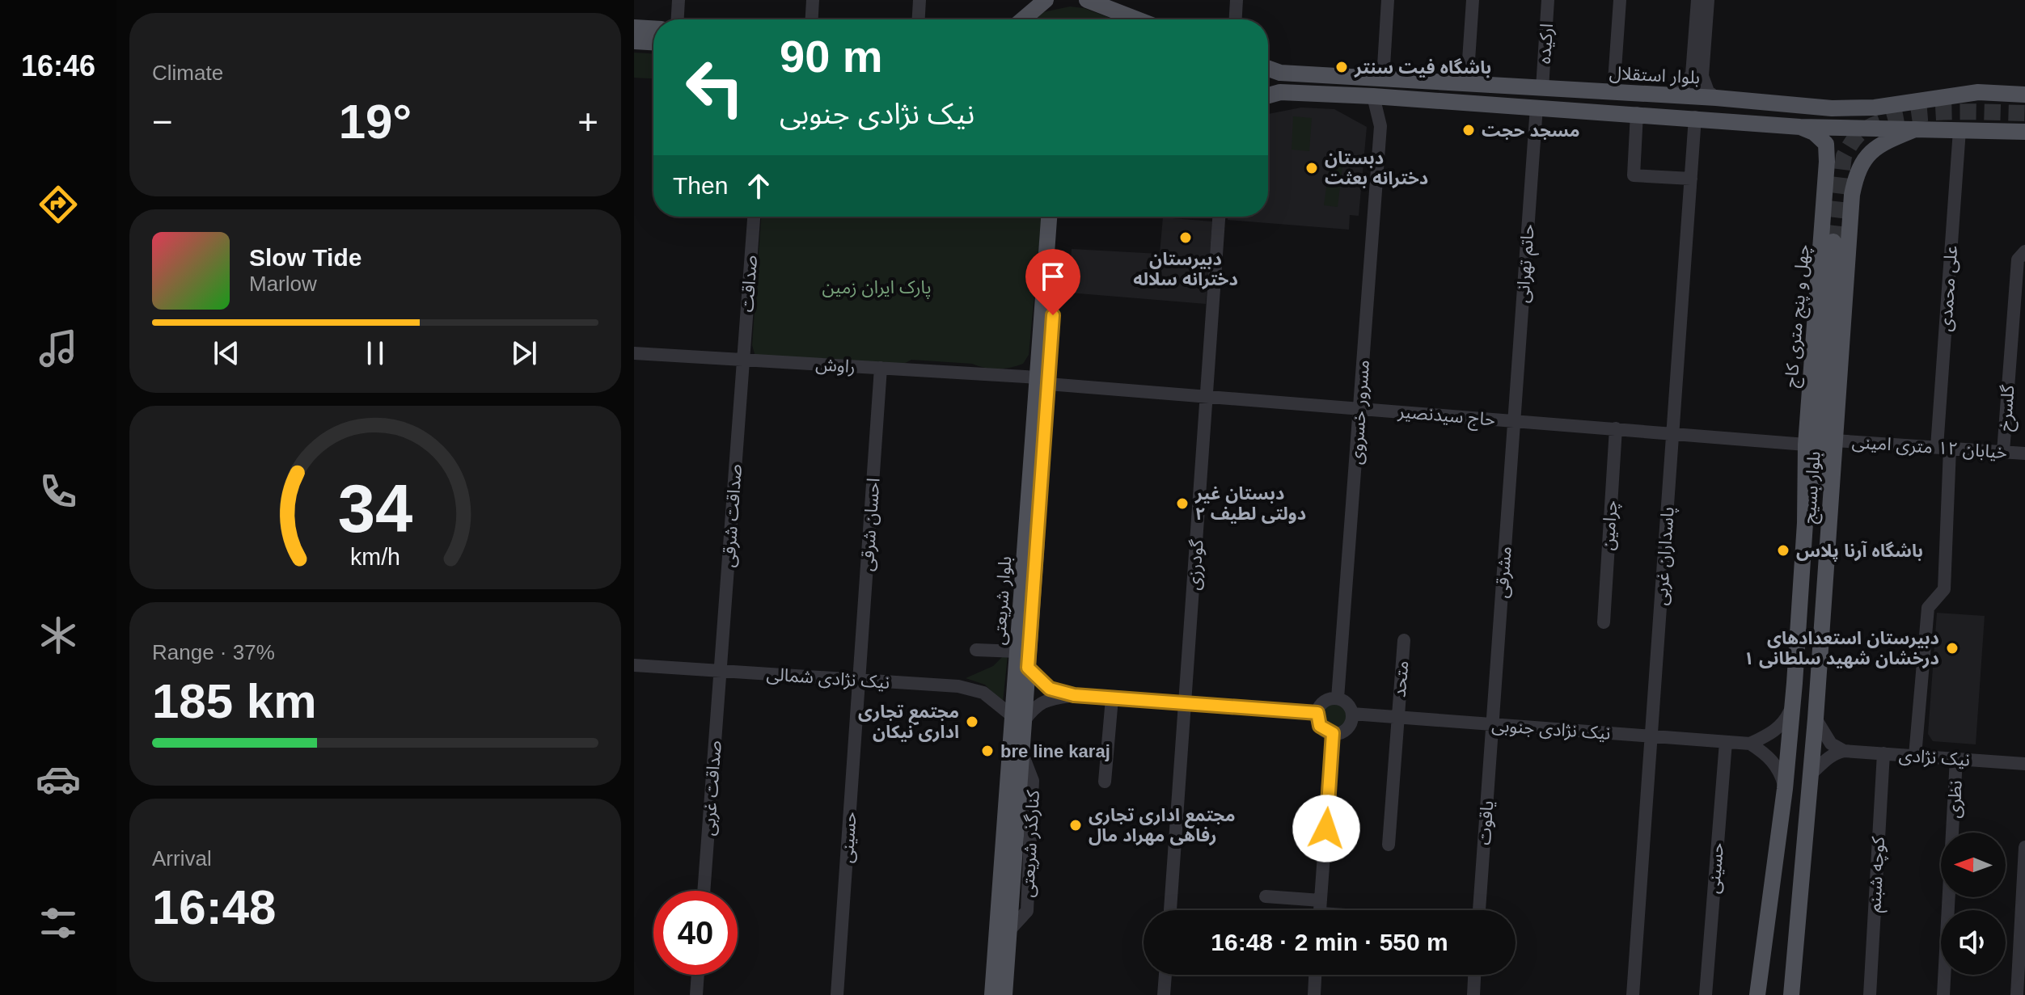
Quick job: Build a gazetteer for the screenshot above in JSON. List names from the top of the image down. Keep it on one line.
{"streets":{"main road":["بلوار استقلال","چهل و پنج متری کاج","بلوار بسیج","بلوار شریعتی"],"street":["ارکیده","حاتم تهرانی","صداقت","علی محمدی","راوش","گلسرخ","مسرور خسروی","حاج سیدنصیر","خیابان ۱۲ متری امینی","صداقت شرقی","احسان شرقی","چرامین","پاسداران غربی","گودرزی","مشرقی","نیک نژادی شمالی","متحد","نیک نژادی جنوبی","نیک نژادی","صداقت غربی","نظری","یاقوت","حسینی","کوچه شبنم"]},"crossings":[["ارکیده","بلوار استقلال"],["حاتم تهرانی","حاج سیدنصیر"],["حاتم تهرانی","مشرقی"],["صداقت","راوش"],["صداقت","صداقت شرقی"],["علی محمدی","خیابان ۱۲ متری امینی"],["علی محمدی","نیک نژادی"],["چهل و پنج متری کاج","حاج سیدنصیر"],["چهل و پنج متری کاج","بلوار بسیج"],["راوش","حاج سیدنصیر"],["راوش","صداقت شرقی"],["راوش","احسان شرقی"],["راوش","بلوار شریعتی"],["گلسرخ","خیابان ۱۲ متری امینی"],["مسرور خسروی","حاج سیدنصیر"],["مسرور خسروی","نیک نژادی جنوبی"],["حاج سیدنصیر","چرامین"],["حاج سیدنصیر","پاسداران غربی"],["حاج سیدنصیر","گودرزی"],["حاج سیدنصیر","مشرقی"],["حاج سیدنصیر","بلوار شریعتی"],["خیابان ۱۲ متری امینی","بلوار بسیج"],["صداقت شرقی","نیک نژادی شمالی"],["صداقت شرقی","صداقت غربی"],["احسان شرقی","نیک نژادی شمالی"],["احسان شرقی","حسینی"],["پاسداران غربی","نیک نژادی جنوبی"],["مشرقی","نیک نژادی جنوبی"],["مشرقی","یاقوت"],["بلوار شریعتی","نیک نژادی شمالی"],["نیک نژادی شمالی","صداقت غربی"],["نیک نژادی شمالی","حسینی"],["متحد","نیک نژادی جنوبی"],["نیک نژادی جنوبی","یاقوت"],["نیک نژادی جنوبی","حسینی"],["نیک نژادی","نظری"],["نیک نژادی","کوچه شبنم"]],"parks":["پارک ایران زمین"],"places":["باشگاه فیت سنتر","مسجد حجت","دبستان دخترانه بعثت","دبیرستان دخترانه سلاله","دبستان غیر دولتی لطیف ۲","باشگاه آرنا پلاس","دبیرستان استعدادهای درخشان شهید سلطانی ۱","مجتمع تجاری اداری نیکان","bre line karaj","مجتمع اداری تجاری رفاهی مهراد مال"],"north":"left","page":{"tabs":"16:46","tile":["Climate",["Range · 37%","185 km"],["Arrival","16:48"]],"turn":["90 m","نیک نژادی جنوبی"],"heat":["−","19°","+"],"then":"Then","song":["Slow Tide","Marlow"],"limit":"40","trip":"16:48 · 2 min · 550 m","gauge":["34","km/h"]}}
